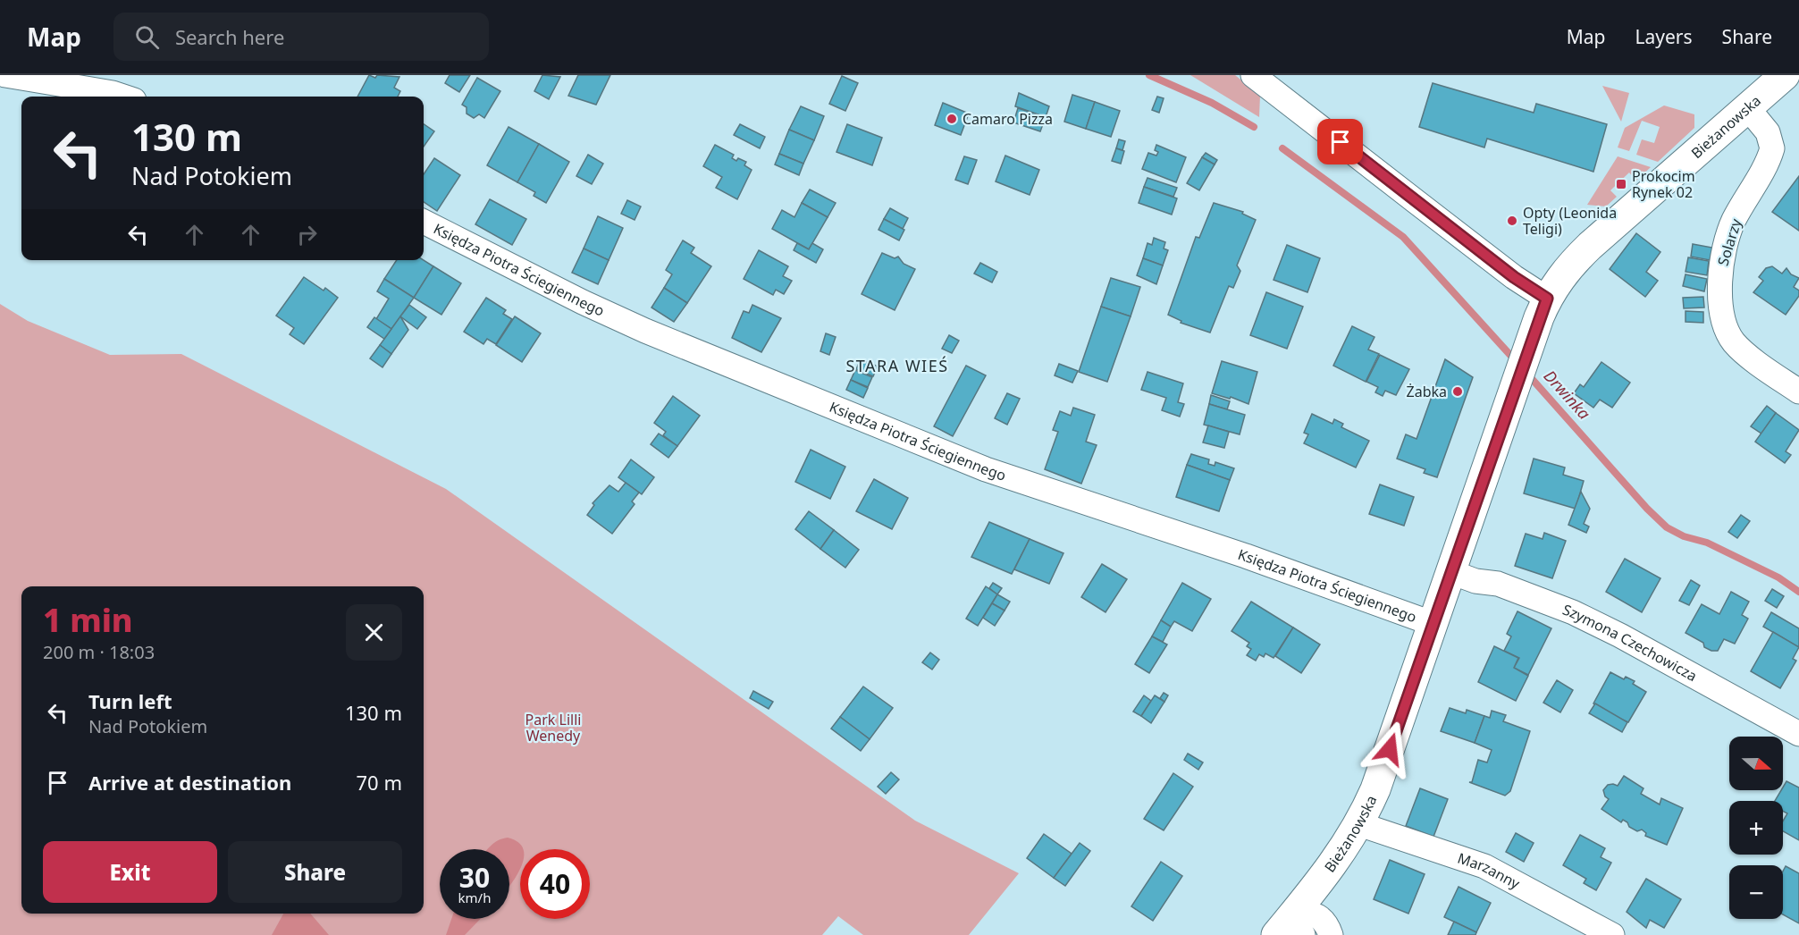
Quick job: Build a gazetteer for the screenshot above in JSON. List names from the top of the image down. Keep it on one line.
{"streets":{"street":["Bieżanowska","Solarzy","Księdza Piotra Ściegiennego","Szymona Czechowicza","Marzanny"]},"crossings":[["Bieżanowska","Solarzy"],["Bieżanowska","Księdza Piotra Ściegiennego"],["Bieżanowska","Szymona Czechowicza"],["Bieżanowska","Marzanny"]],"districts":["STARA WIEŚ"],"water":["Drwinka"],"parks":["Park Lilli Wenedy"],"places":{"other":["Camaro Pizza","Opty (Leonida Teligi)","Żabka"],"transit":["Prokocim Rynek 02"]},"north":"right","page":{"header":"Map","search":"Search here","nav":["Map","Layers","Share"],"turn":["130 m","Nad Potokiem"],"heading":["1 min","200 m · 18:03"],"list":[{"name":"Turn left","note":"Nad Potokiem","value":"130 m"},{"name":"Arrive at destination","value":"70 m"}],"map_buttons":["+","−"],"buttons":["Exit","Share"],"speed":"30 km/h","limit":"40"}}
